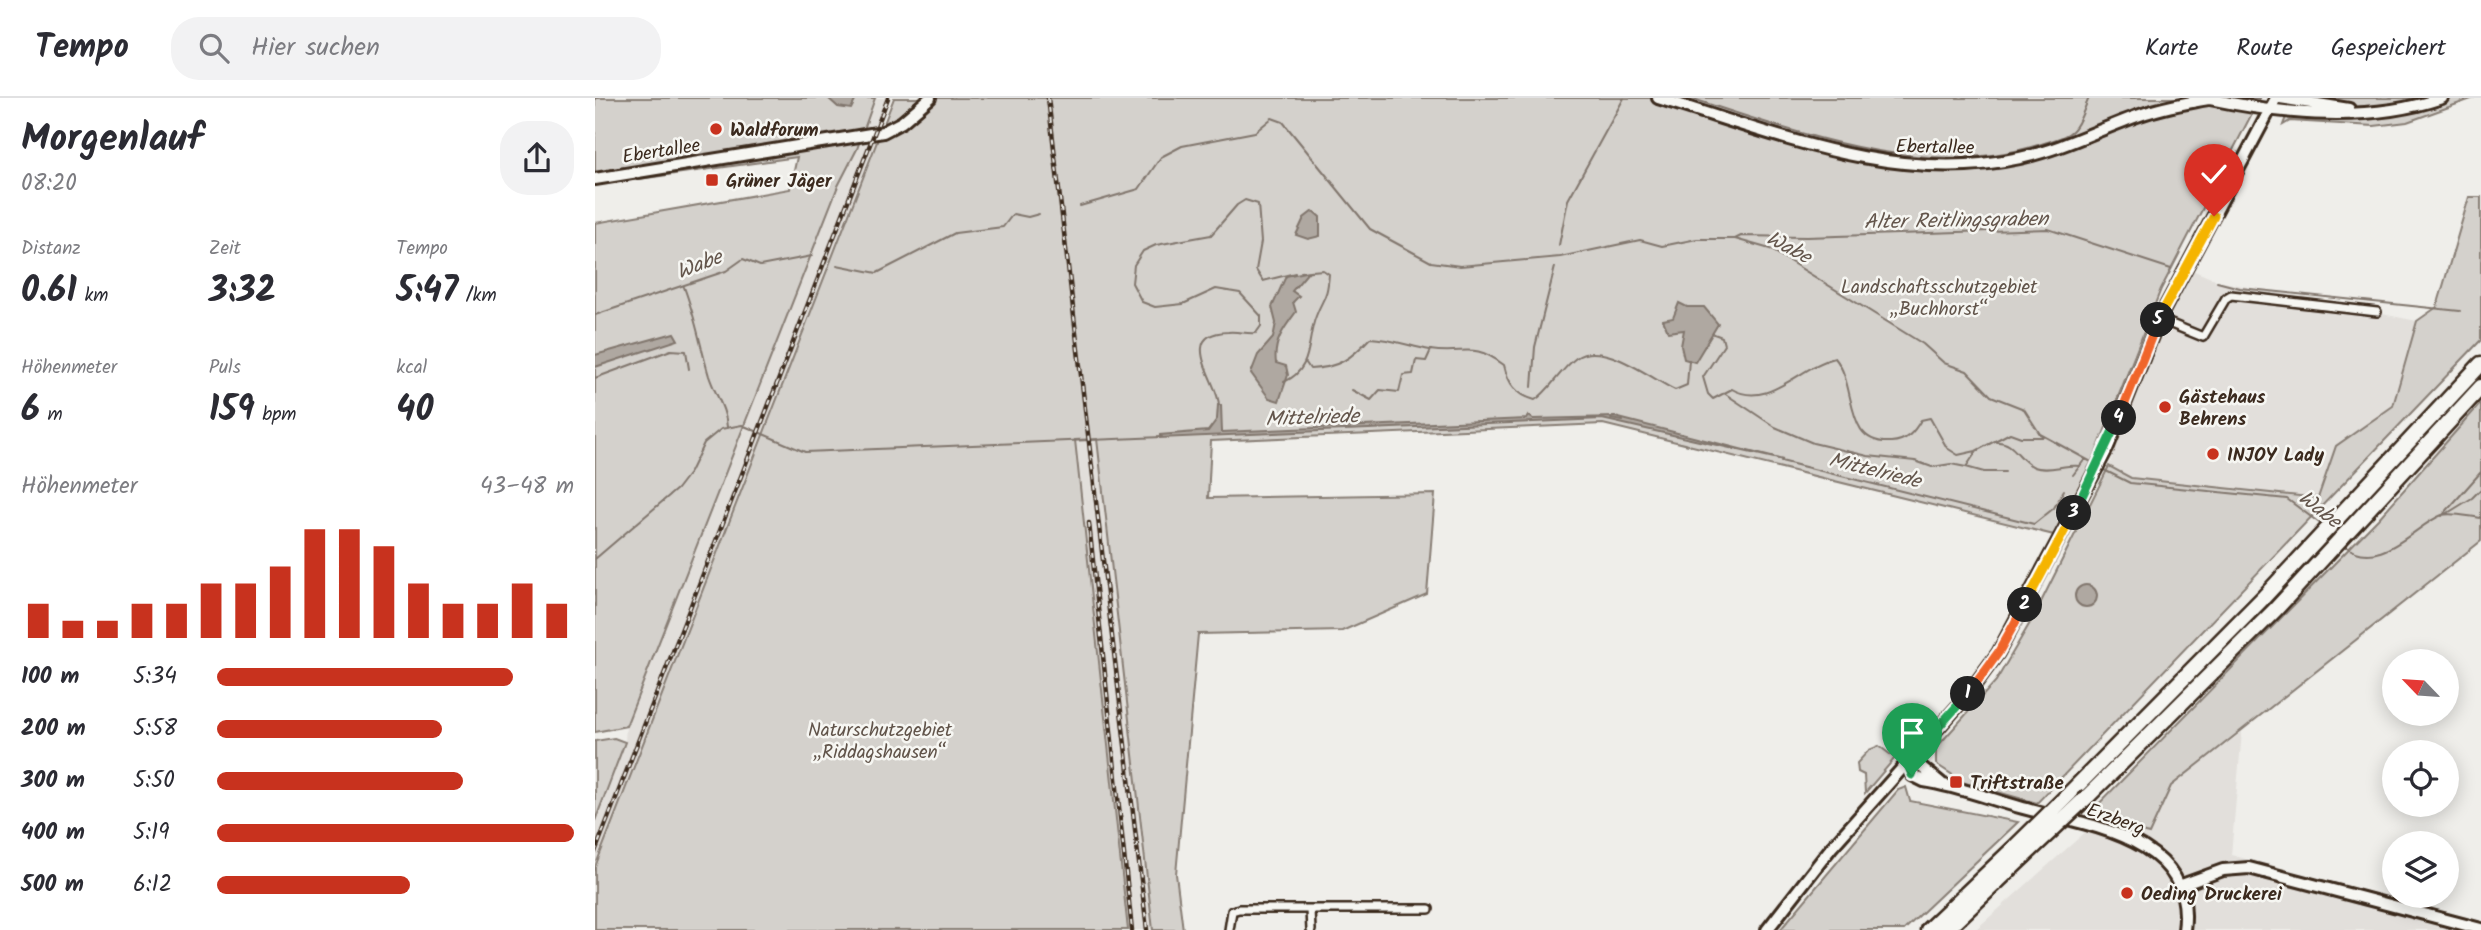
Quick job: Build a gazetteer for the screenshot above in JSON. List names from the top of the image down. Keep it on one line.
{"streets":{"street":["Ebertallee","Erzberg"]},"water":["Alter Reitlingsgraben","Wabe","Mittelriede"],"parks":["Landschaftsschutzgebiet „Buchhorst“","Naturschutzgebiet „Riddagshausen“"],"places":{"other":["Waldforum","Gästehaus Behrens","INJOY Lady","Oeding Druckerei"],"transit":["Grüner Jäger","Triftstraße"]},"north":"top left","page":{"header":"Tempo","search":"Hier suchen","nav":["Karte","Route","Gespeichert"],"heading":["Morgenlauf","08:20"],"stats":[["Distanz","0.61 km"],["Zeit","3:32"],["Tempo","5:47 /km"],["Höhenmeter","6 m"],["Puls","159 bpm"],["kcal","40"]],"pins":["5","4","3","2","1"],"chart":["Höhenmeter","43–48 m"],"list":[{"name":"100 m","note":"5:34"},{"name":"200 m","note":"5:58"},{"name":"300 m","note":"5:50"},{"name":"400 m","note":"5:19"},{"name":"500 m","note":"6:12"}]}}
